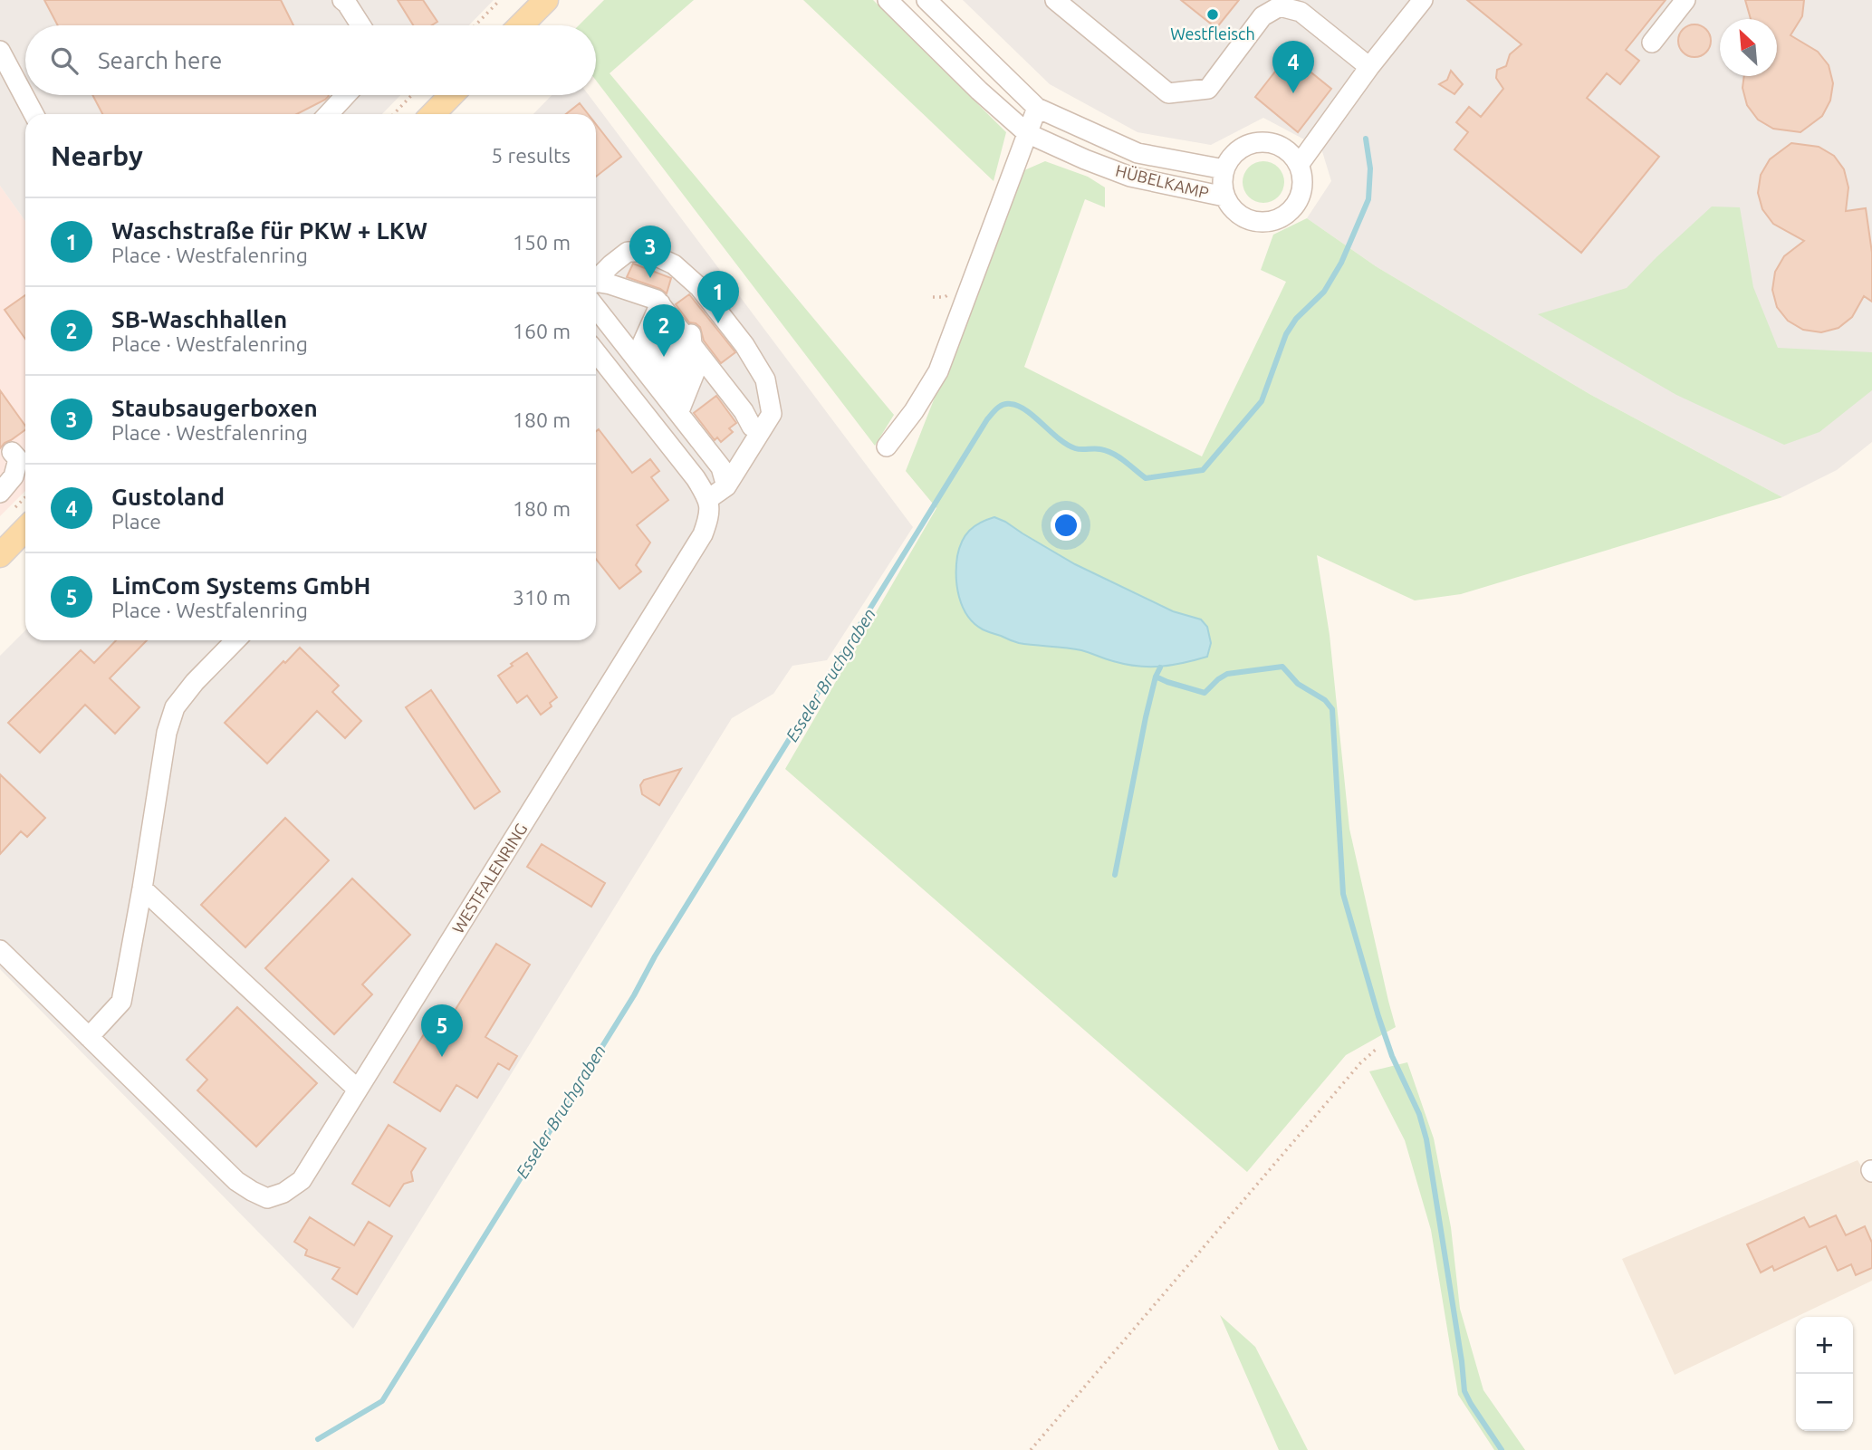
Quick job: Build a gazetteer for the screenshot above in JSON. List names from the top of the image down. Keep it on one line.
{"streets":{"street":["HÜBELKAMP","WESTFALENRING"]},"water":["Esseler Bruchgraben"],"places":["Westfleisch"],"north":"top left","page":{"search":"Search here","pins":["4","3","1","2","5"],"heading":["Nearby","5 results"],"list":[{"mark":"1","name":"Waschstraße für PKW + LKW","note":"Place · Westfalenring","value":"150 m"},{"mark":"2","name":"SB-Waschhallen","note":"Place · Westfalenring","value":"160 m"},{"mark":"3","name":"Staubsaugerboxen","note":"Place · Westfalenring","value":"180 m"},{"mark":"4","name":"Gustoland","note":"Place","value":"180 m"},{"mark":"5","name":"LimCom Systems GmbH","note":"Place · Westfalenring","value":"310 m"}],"map_buttons":["+","−"]}}
